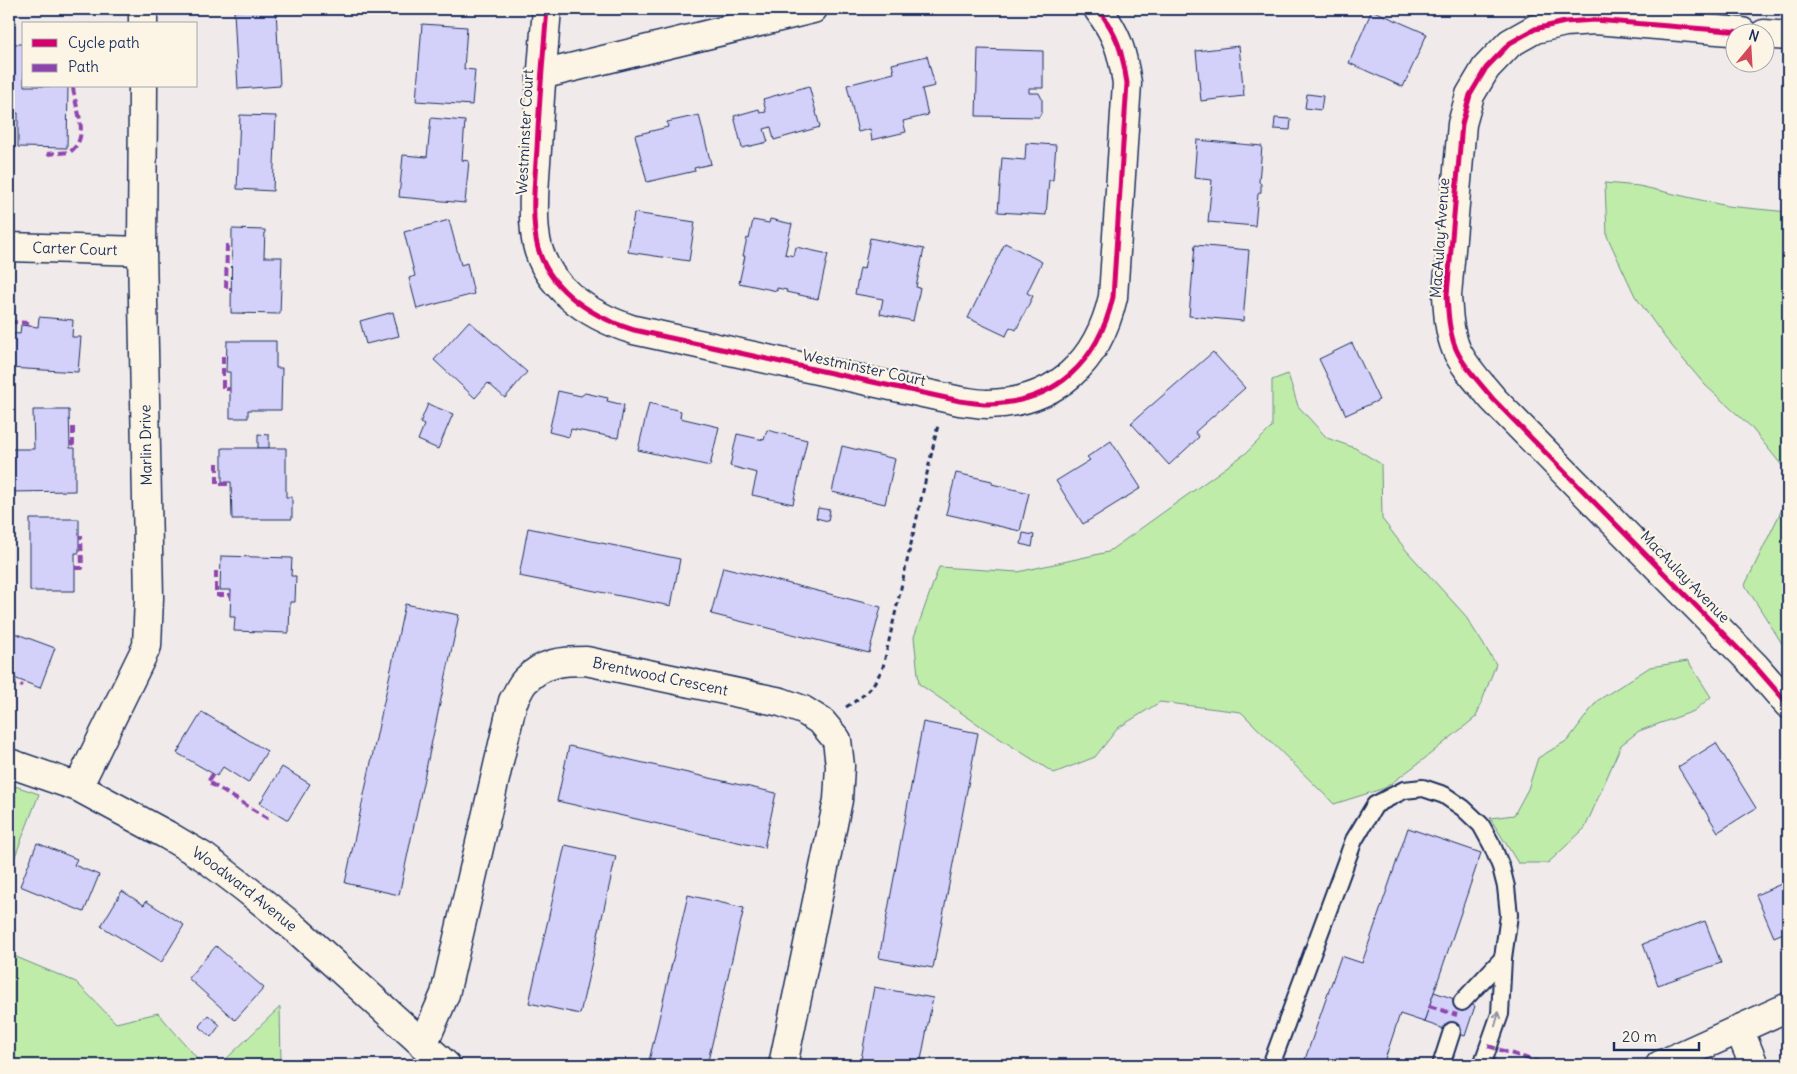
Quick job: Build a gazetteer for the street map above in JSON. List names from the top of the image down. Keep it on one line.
{"streets":{"street":["Westminster Court","MacAulay Avenue","Carter Court","Marlin Drive","Brentwood Crescent","Woodward Avenue"]},"crossings":[["Carter Court","Marlin Drive"],["Marlin Drive","Woodward Avenue"],["Brentwood Crescent","Woodward Avenue"]],"legend":["Cycle path","Path"],"scale_bar":"20 m","north":"top"}
